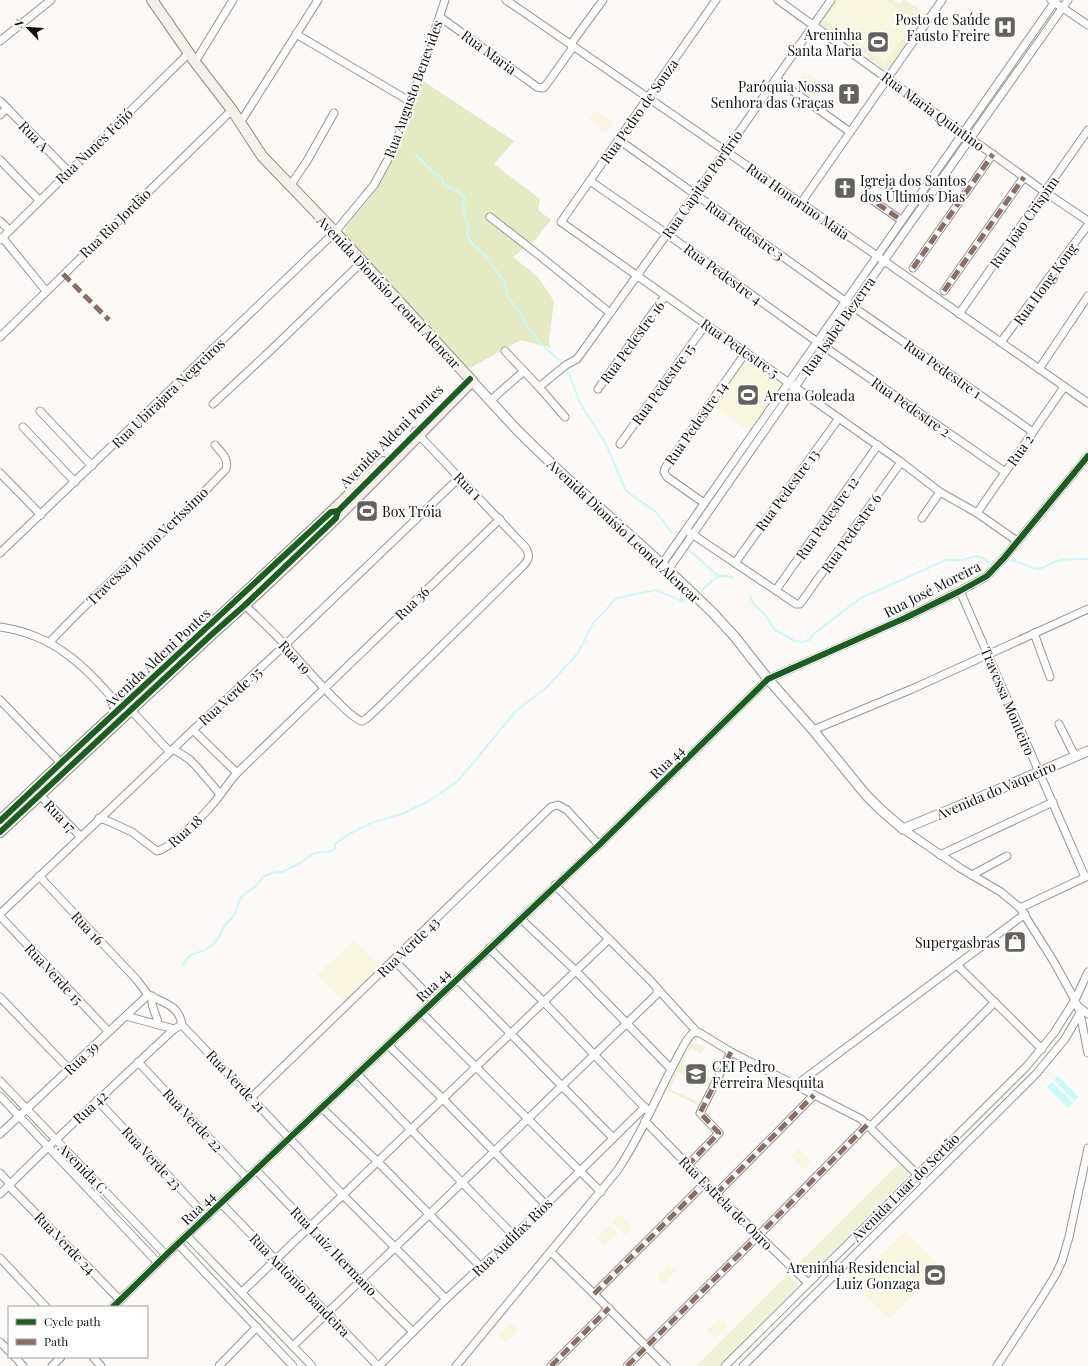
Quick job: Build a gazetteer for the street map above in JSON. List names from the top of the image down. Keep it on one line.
{"streets":{"main road":["Avenida Dionísio Leonel Alencar","Avenida Aldeni Pontes"],"street":["Rua Maria","Rua Augusto Benevides","Rua Pedro de Souza","Rua Maria Quintino","Rua A","Rua Nunes Feijó","Rua Capitão Porfírio","Rua Honorino Maia","Rua João Crispim","Rua Rio Jordão","Rua Pedestre 3","Rua Pedestre 4","Rua Hong Kong","Rua Isabel Bezerra","Rua Pedestre 16","Rua Pedestre 5","Rua Pedestre 1","Rua Pedestre 15","Rua Ubirajara Negreiros","Rua Pedestre 2","Rua Pedestre 14","Rua 2","Rua 1","Rua Pedestre 13","Rua Pedestre 12","Rua Pedestre 6","Travessa Jovino Veríssimo","Rua José Moreira","Rua 36","Rua 19","Rua Verde 35","Travessa Monteiro","Rua 44","Avenida do Vaqueiro","Rua 17","Rua 18","Rua 16","Rua Verde 43","Rua Verde 15","Rua 39","Rua Verde 21","Rua 42","Rua Verde 22","Rua Verde 23","Avenida C","Avenida Luar do Sertão","Rua Estrela de Ouro","Rua Audifax Rios","Rua Verde 24","Rua Luiz Hermano","Rua Antônio Bandeira"]},"crossings":[["Rua Maria","Rua Augusto Benevides"],["Rua Maria","Rua Honorino Maia"],["Rua Augusto Benevides","Avenida Dionísio Leonel Alencar"],["Rua Augusto Benevides","Rua Ubirajara Negreiros"],["Rua Pedro de Souza","Rua Honorino Maia"],["Rua Pedro de Souza","Rua Pedestre 3"],["Rua Pedro de Souza","Rua Pedestre 4"],["Rua Pedro de Souza","Rua Pedestre 5"],["Rua Maria Quintino","Rua Capitão Porfírio"],["Rua Maria Quintino","Rua João Crispim"],["Rua Maria Quintino","Rua Isabel Bezerra"],["Rua A","Rua Nunes Feijó"],["Rua Nunes Feijó","Avenida Dionísio Leonel Alencar"],["Rua Capitão Porfírio","Rua Honorino Maia"],["Rua Capitão Porfírio","Rua Pedestre 3"],["Rua Capitão Porfírio","Rua Pedestre 4"],["Rua Capitão Porfírio","Rua Pedestre 5"],["Rua Honorino Maia","Rua João Crispim"],["Rua Honorino Maia","Rua Hong Kong"],["Rua Honorino Maia","Rua Isabel Bezerra"],["Rua Honorino Maia","Rua 2"],["Rua Rio Jordão","Avenida Dionísio Leonel Alencar"],["Rua Pedestre 3","Rua Isabel Bezerra"],["Rua Pedestre 3","Rua Pedestre 1"],["Rua Pedestre 4","Rua Isabel Bezerra"],["Rua Pedestre 4","Rua Pedestre 2"],["Avenida Dionísio Leonel Alencar","Rua Isabel Bezerra"],["Avenida Dionísio Leonel Alencar","Rua Ubirajara Negreiros"],["Avenida Dionísio Leonel Alencar","Avenida Aldeni Pontes"],["Avenida Dionísio Leonel Alencar","Rua José Moreira"],["Avenida Dionísio Leonel Alencar","Rua 44"],["Avenida Dionísio Leonel Alencar","Avenida do Vaqueiro"],["Avenida Dionísio Leonel Alencar","Avenida Luar do Sertão"],["Rua Isabel Bezerra","Rua Pedestre 5"],["Rua Isabel Bezerra","Rua Pedestre 1"],["Rua Isabel Bezerra","Rua Pedestre 2"],["Rua Isabel Bezerra","Rua Pedestre 14"],["Rua Pedestre 16","Rua Pedestre 5"],["Rua Pedestre 5","Rua Pedestre 15"],["Rua Pedestre 5","Rua Pedestre 14"],["Rua Pedestre 5","Rua 2"],["Rua Pedestre 5","Rua Pedestre 13"],["Rua Pedestre 5","Rua Pedestre 12"],["Rua Pedestre 5","Rua Pedestre 6"],["Rua Pedestre 5","Rua José Moreira"],["Rua Pedestre 1","Rua 2"],["Rua Pedestre 2","Rua 2"],["Avenida Aldeni Pontes","Rua 1"],["Avenida Aldeni Pontes","Rua 19"],["Avenida Aldeni Pontes","Rua 17"],["Rua 1","Rua 36"],["Rua 1","Rua 19"],["Rua 1","Rua Verde 35"],["Rua Pedestre 12","Rua Pedestre 6"],["Rua José Moreira","Travessa Monteiro"],["Rua José Moreira","Rua 44"],["Rua 36","Rua 19"],["Rua 36","Rua 18"],["Rua 19","Rua Verde 35"],["Rua 19","Rua 18"],["Rua Verde 35","Rua 17"],["Rua Verde 35","Rua 18"],["Rua Verde 35","Rua 16"],["Rua Verde 35","Rua Verde 15"],["Travessa Monteiro","Avenida do Vaqueiro"],["Rua 44","Rua Verde 43"],["Rua 44","Rua Verde 21"],["Rua 44","Rua Verde 22"],["Rua 44","Rua Verde 23"],["Rua 44","Avenida C"],["Rua 44","Rua Verde 24"],["Rua 44","Rua Luiz Hermano"],["Rua 44","Rua Antônio Bandeira"],["Rua 16","Rua 39"],["Rua Verde 43","Rua Verde 21"],["Rua Verde 15","Rua 39"],["Rua 39","Avenida C"],["Rua Verde 21","Rua 42"],["Rua Verde 21","Rua Audifax Rios"],["Rua 42","Rua Verde 22"],["Rua 42","Rua Verde 23"],["Rua 42","Avenida C"],["Rua 42","Rua Verde 24"],["Avenida Luar do Sertão","Rua Estrela de Ouro"],["Rua Audifax Rios","Rua Luiz Hermano"],["Rua Audifax Rios","Rua Antônio Bandeira"]],"places":{"hospital":["Posto de Saúde Fausto Freire"],"sports":["Areninha Santa Maria","Arena Goleada","Box Tróia","Areninha Residencial Luiz Gonzaga"],"church":["Paróquia Nossa Senhora das Graças","Igreja dos Santos dos Últimos Dias"],"shop":["Supergasbras"],"school or university":["CEI Pedro Ferreira Mesquita"]},"legend":["Cycle path","Path"],"north":"top left"}
